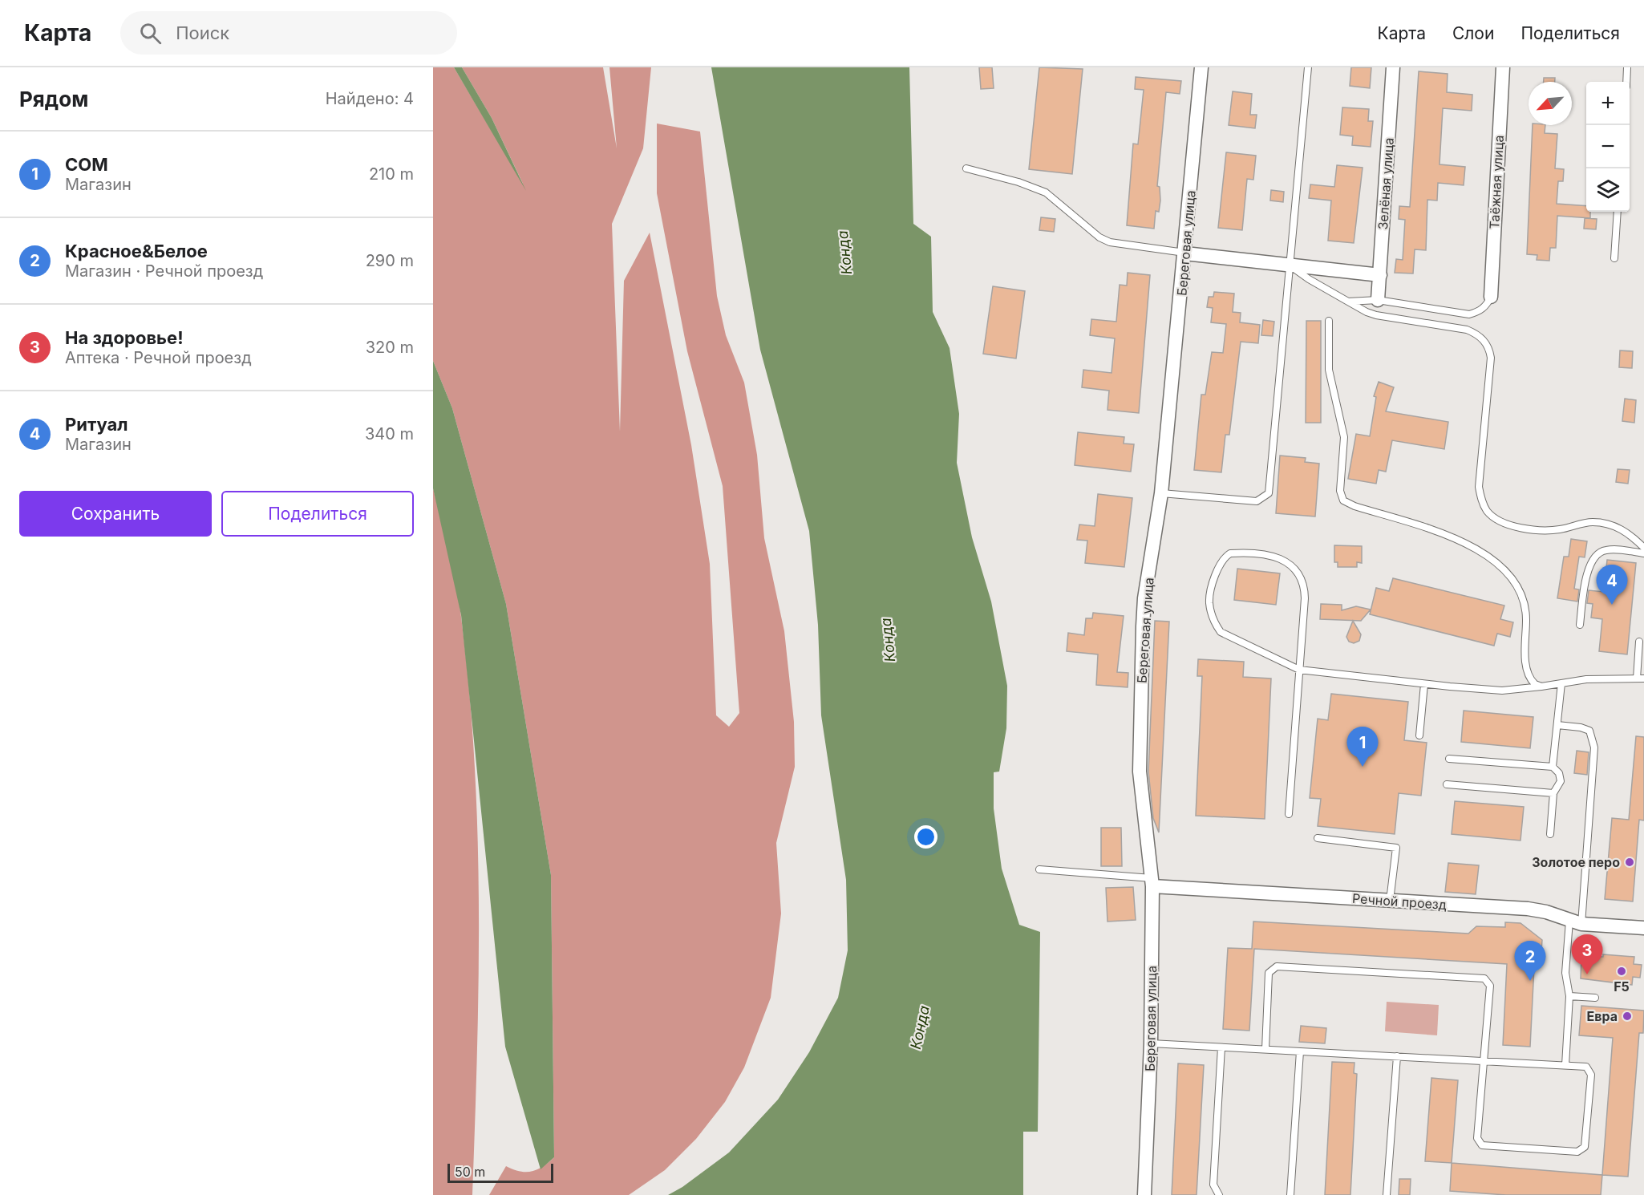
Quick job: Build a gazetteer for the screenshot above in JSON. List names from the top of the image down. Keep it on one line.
{"streets":{"street":["Таёжная улица","Зелёная улица","Береговая улица","Речной проезд"]},"crossings":[["Береговая улица","Речной проезд"]],"water":["Конда"],"places":["Золотое перо","F5","Евра"],"scale_bar":"50 m","north":"bottom left","page":{"header":"Карта","search":"Поиск","nav":["Карта","Слои","Поделиться"],"heading":["Рядом","Найдено: 4"],"map_buttons":["+","−"],"list":[{"mark":"1","name":"СОМ","note":"Магазин","value":"210 m"},{"mark":"2","name":"Красное&Белое","note":"Магазин · Речной проезд","value":"290 m"},{"mark":"3","name":"На здоровье!","note":"Аптека · Речной проезд","value":"320 m"},{"mark":"4","name":"Ритуал","note":"Магазин","value":"340 m"}],"buttons":["Сохранить","Поделиться"],"pins":["4","1","3","2"],"scale":"50 m"}}
